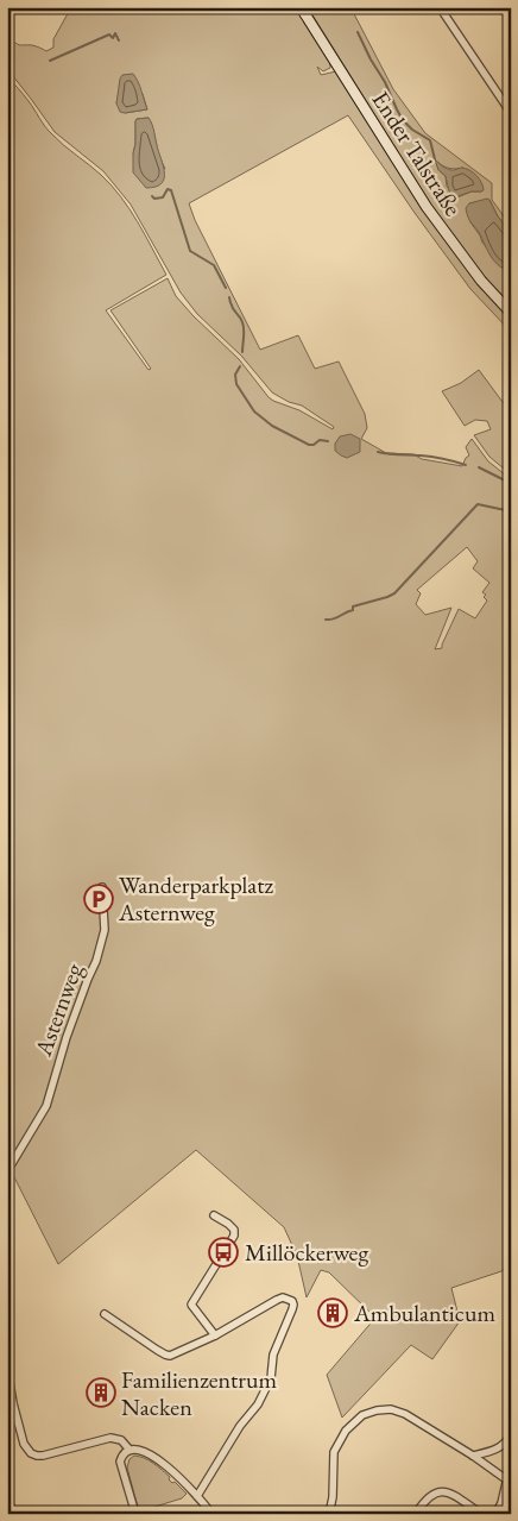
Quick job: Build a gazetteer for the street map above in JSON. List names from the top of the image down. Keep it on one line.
{"streets":{"main road":["Ender Talstraße"],"street":["Asternweg"]},"places":{"parking":["Wanderparkplatz Asternweg"],"bus stop":["Millöckerweg"],"building":["Ambulanticum","Familienzentrum Nacken"]}}
